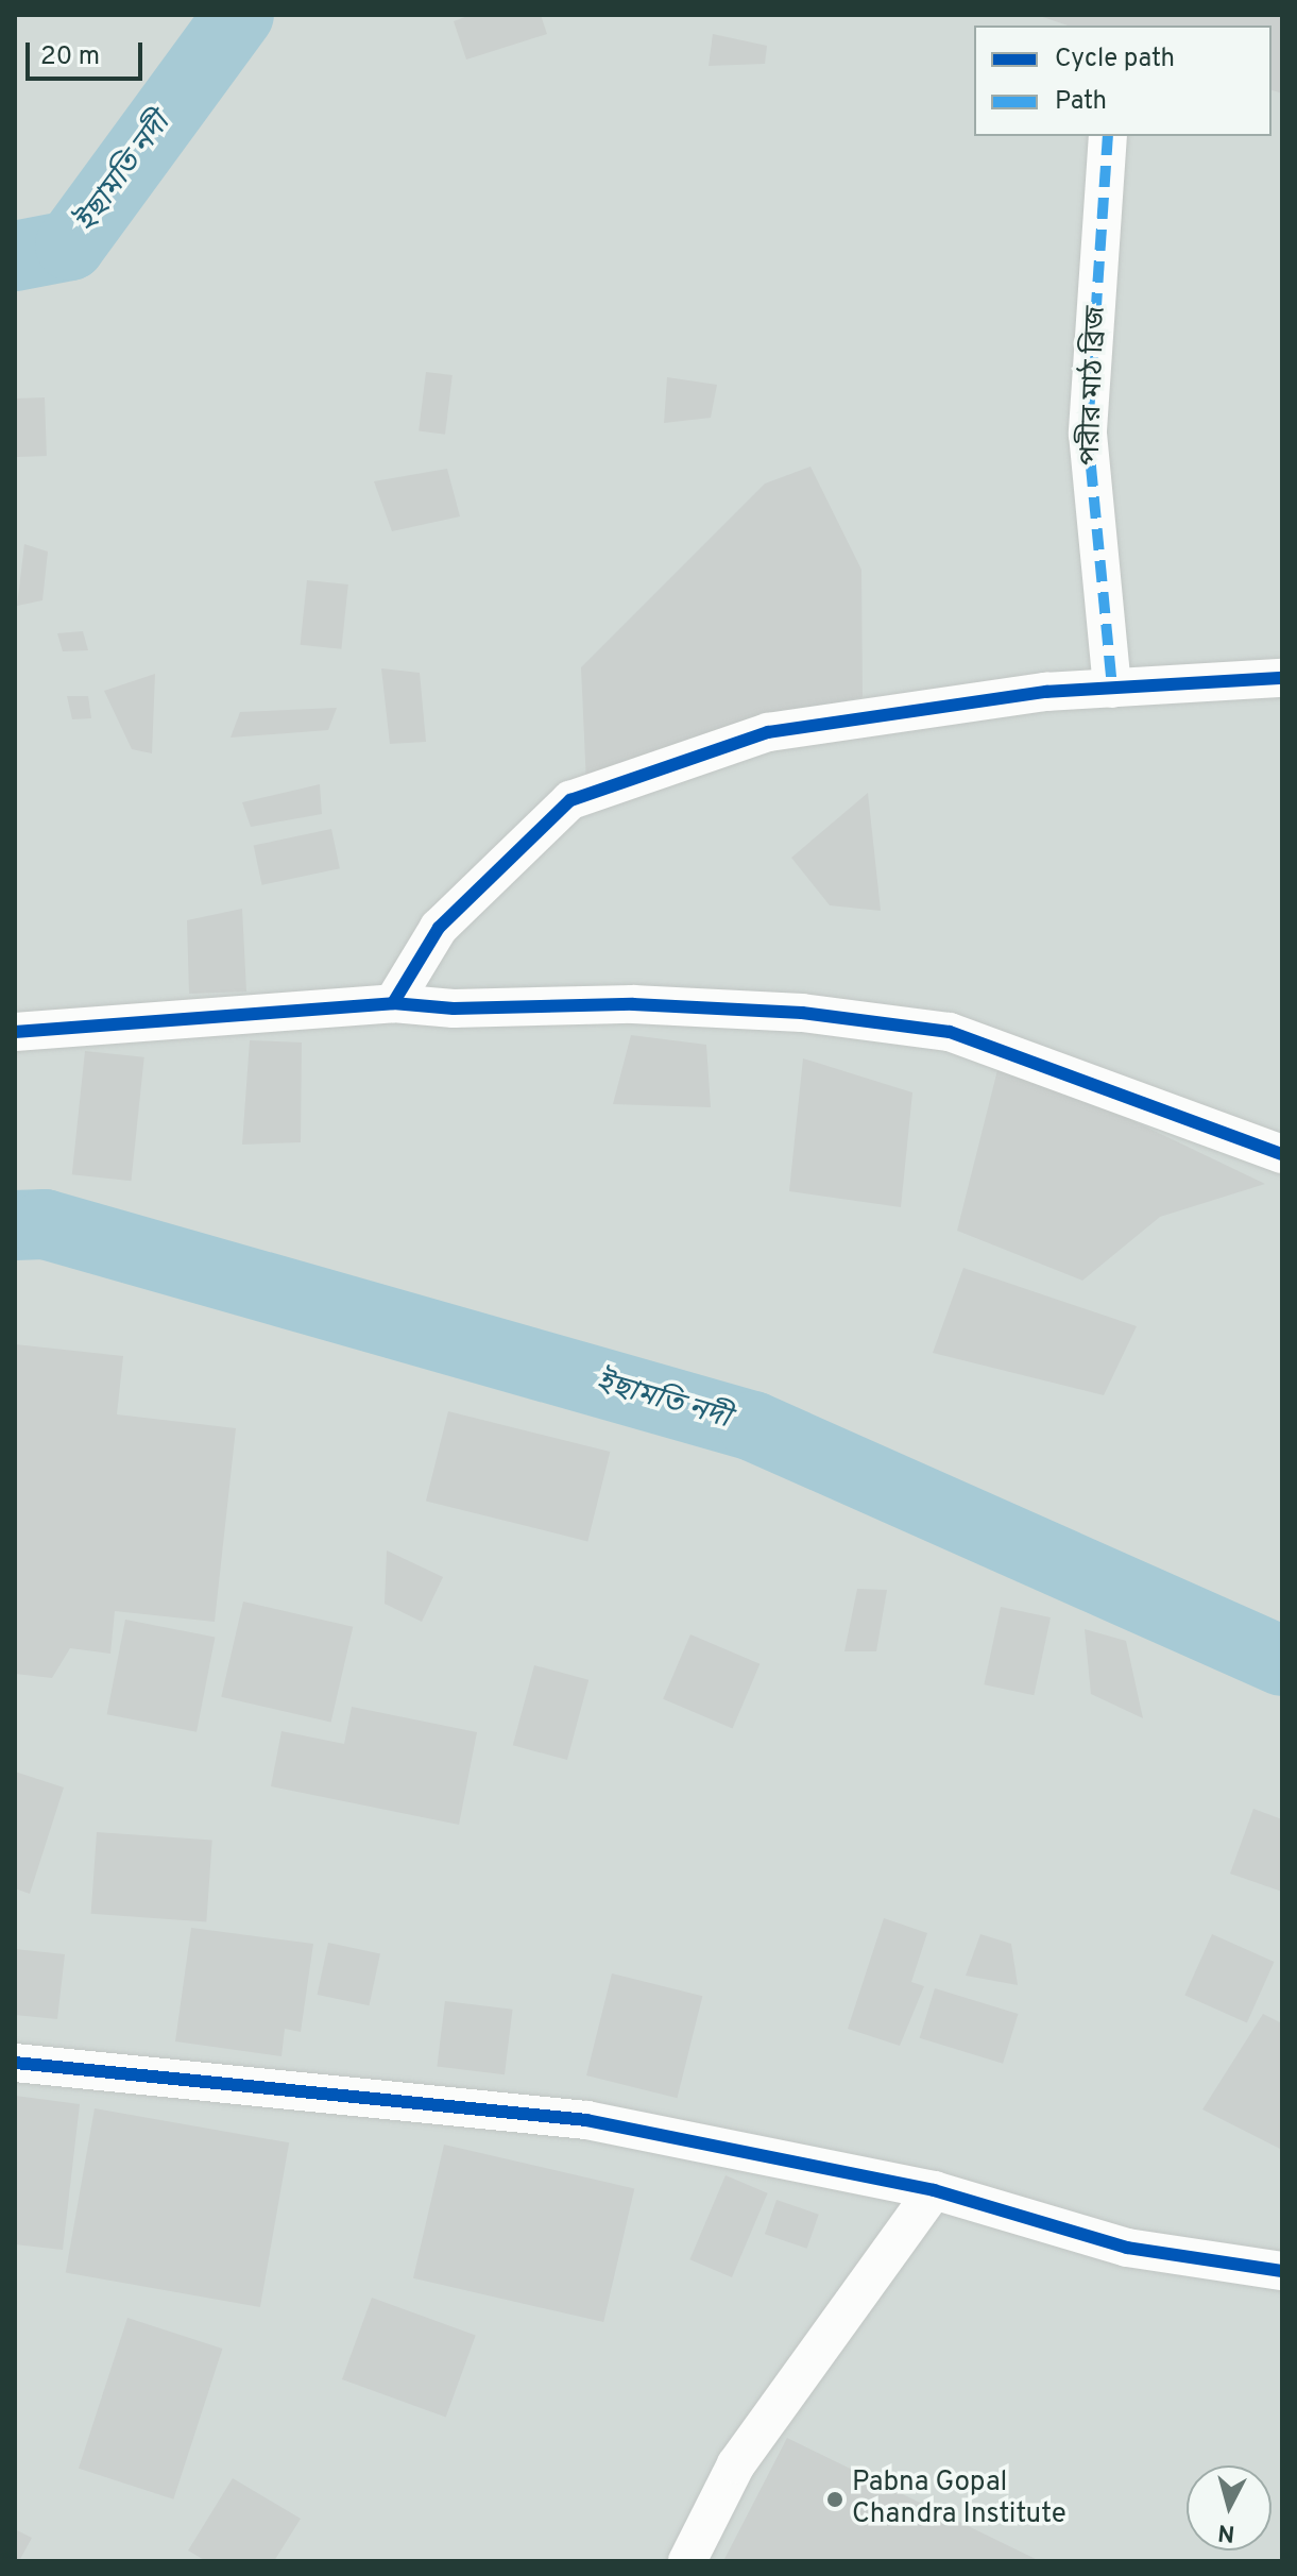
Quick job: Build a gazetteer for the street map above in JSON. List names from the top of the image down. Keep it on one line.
{"streets":{"street":["পরীর মাঠ ব্রিজ"]},"water":["ইছামতি নদী"],"places":["Pabna Gopal Chandra Institute"],"legend":["Cycle path","Path"],"scale_bar":"20 m","north":"bottom"}
